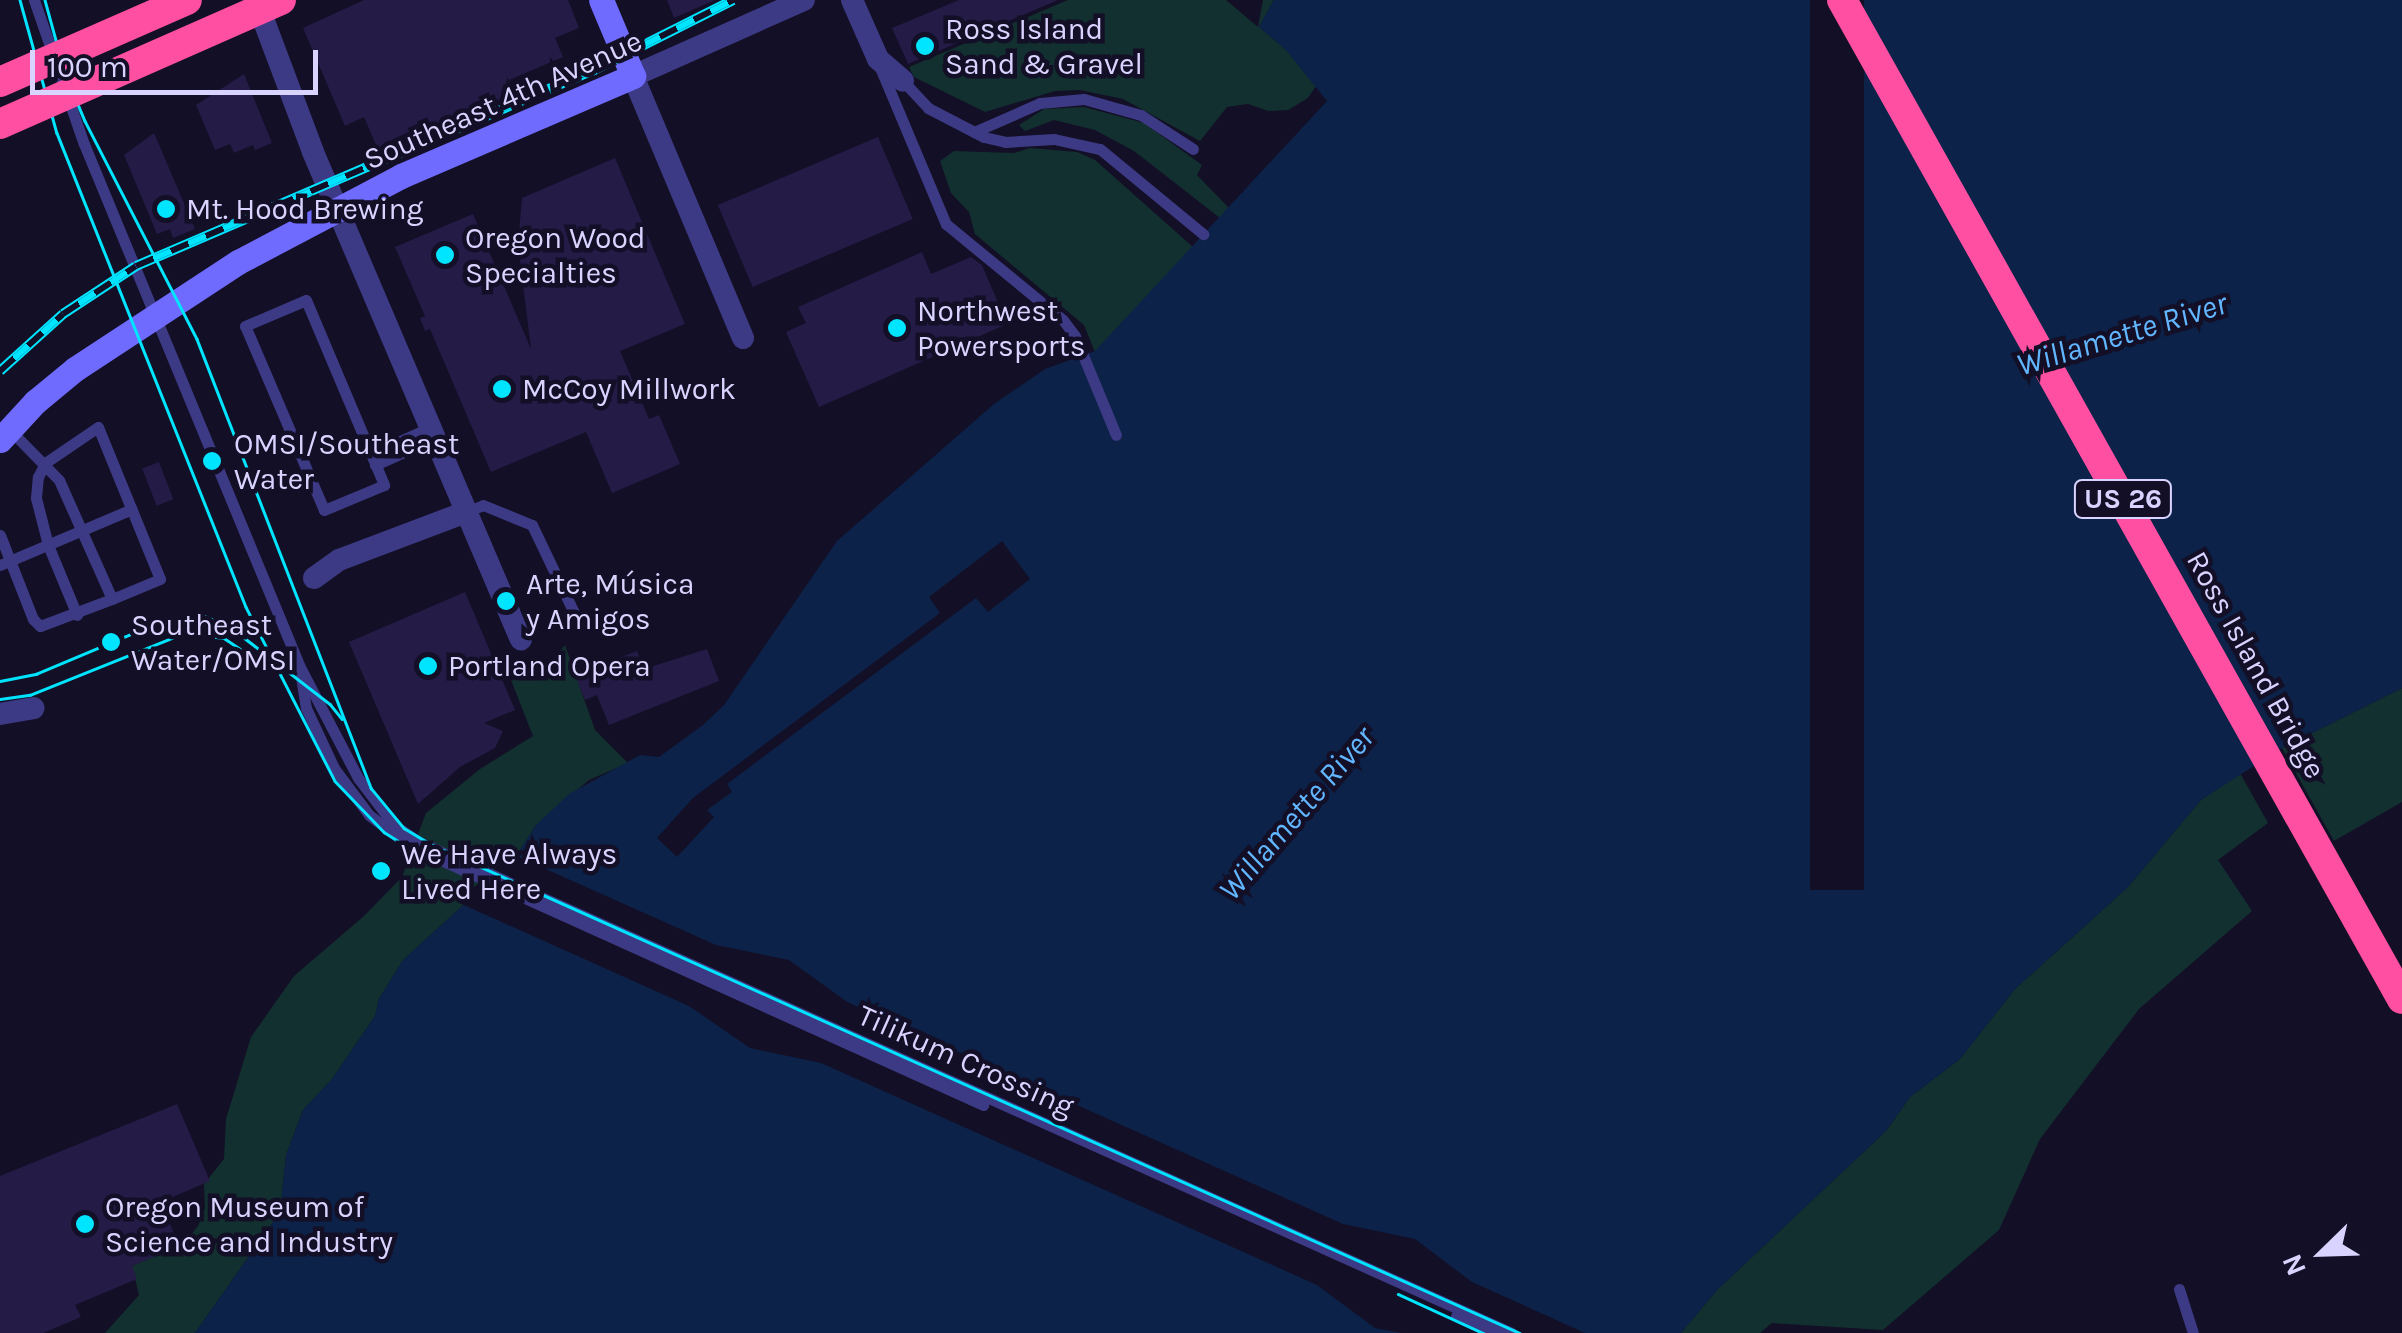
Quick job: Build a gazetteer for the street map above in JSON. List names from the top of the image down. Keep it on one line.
{"streets":{"highway":["US 26","Ross Island Bridge"],"street":["Southeast 4th Avenue"],"lane":["Tilikum Crossing"]},"water":["Willamette River"],"places":["Ross Island Sand & Gravel","Mt. Hood Brewing","Oregon Wood Specialties","Northwest Powersports","McCoy Millwork","OMSI/Southeast Water","Arte, Música y Amigos","Southeast Water/OMSI","Portland Opera","We Have Always Lived Here","Oregon Museum of Science and Industry"],"scale_bar":"100 m","north":"bottom left"}
